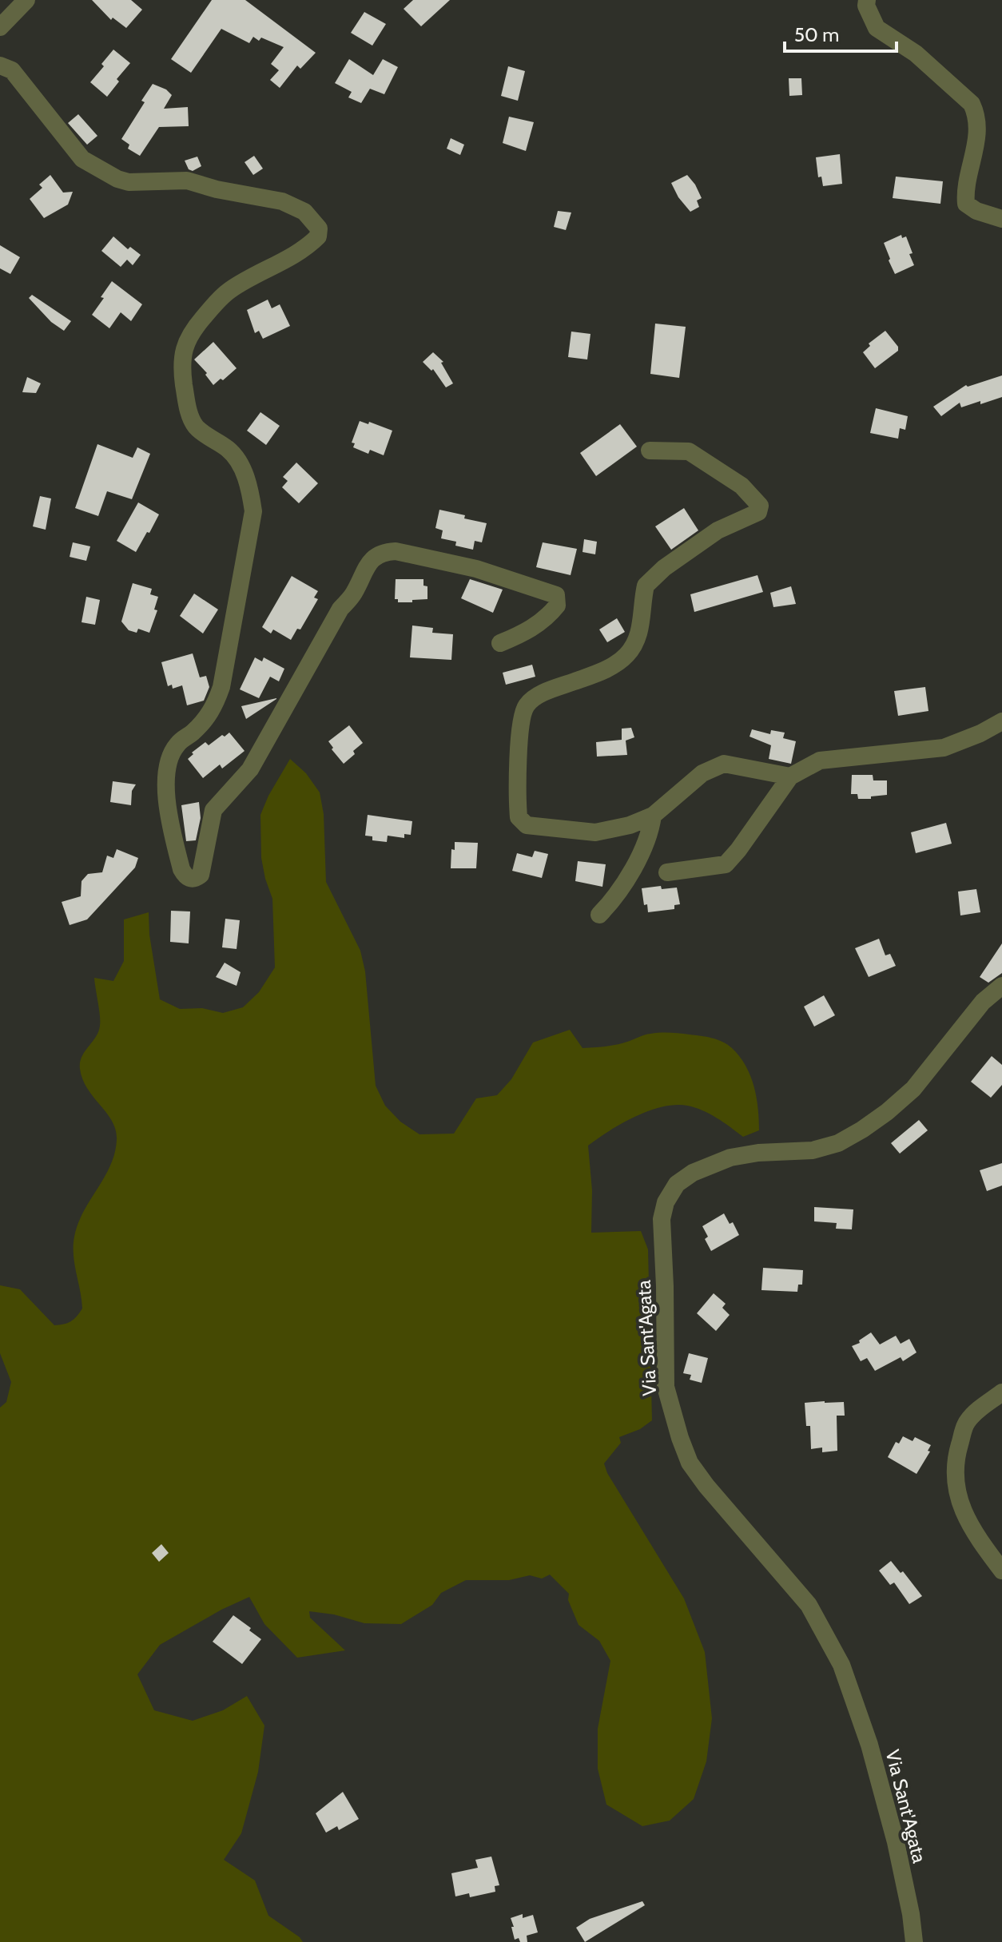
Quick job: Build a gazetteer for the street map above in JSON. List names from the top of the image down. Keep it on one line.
{"streets":{"street":["Via Sant'Agata"]},"scale_bar":"50 m"}
